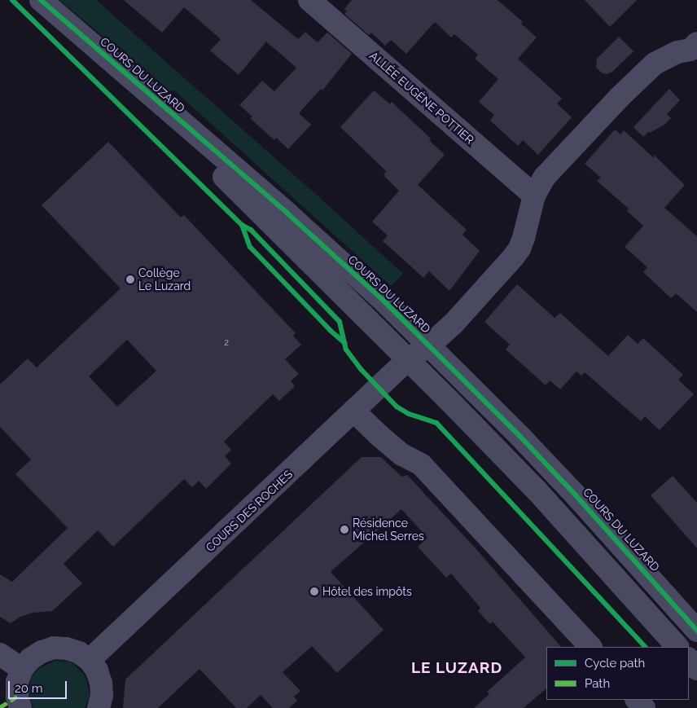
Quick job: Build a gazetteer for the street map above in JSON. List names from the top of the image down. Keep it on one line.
{"streets":{"street":["COURS DU LUZARD","ALLÉE EUGÈNE POTTIER","COURS DES ROCHES"]},"crossings":[["COURS DU LUZARD","COURS DES ROCHES"]],"districts":["LE LUZARD"],"places":["Collège Le Luzard","Résidence Michel Serres","Hôtel des impôts"],"house_numbers":["2"],"legend":["Cycle path","Path"],"scale_bar":"20 m"}
